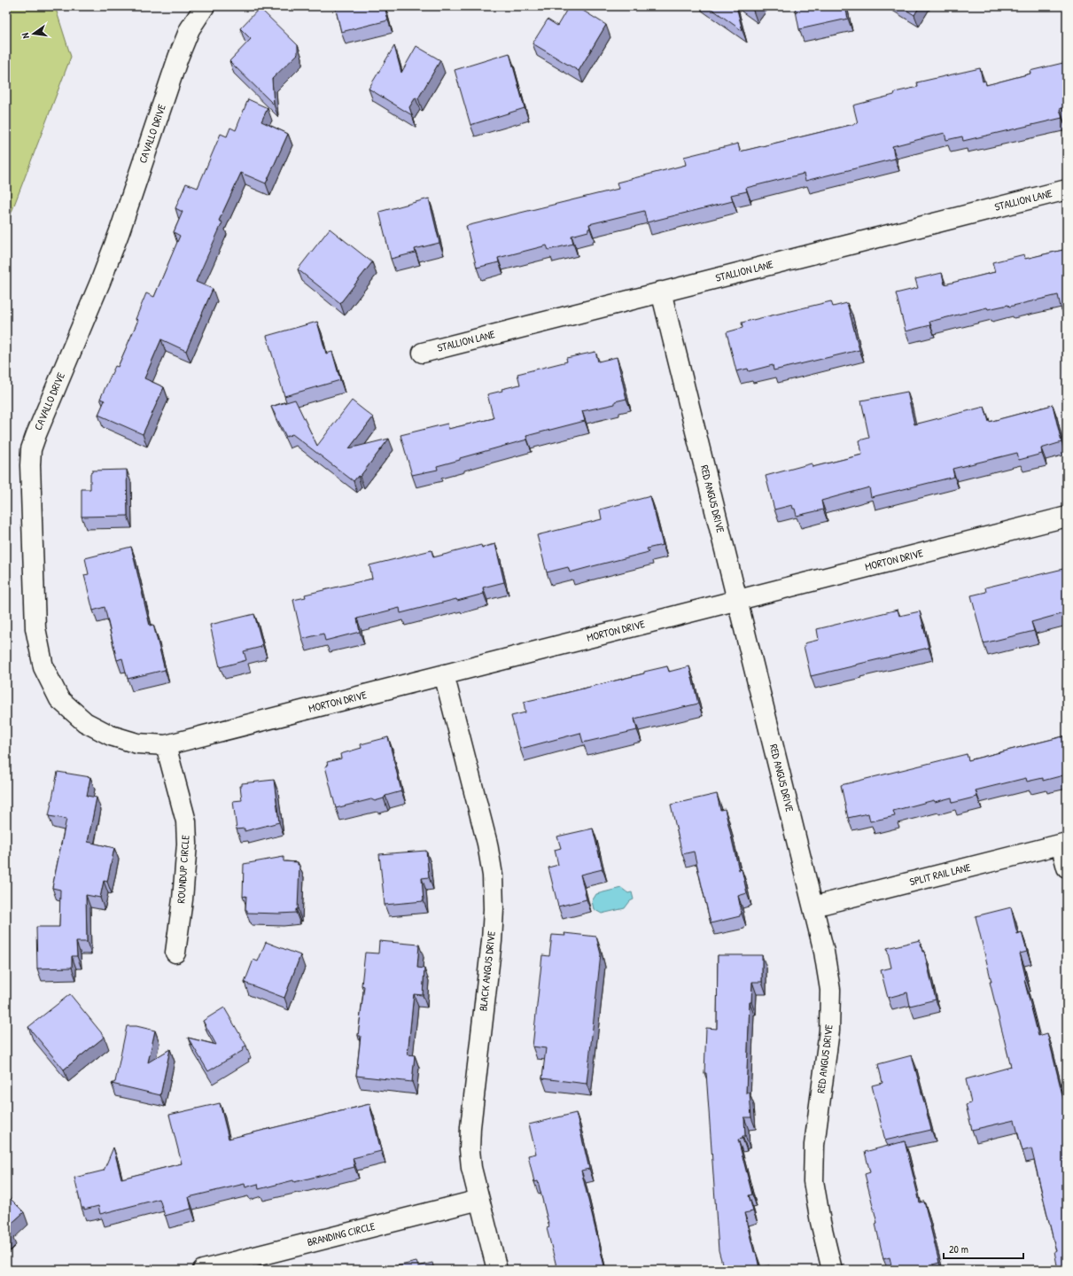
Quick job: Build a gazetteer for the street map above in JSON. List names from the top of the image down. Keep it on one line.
{"streets":{"street":["CAVALLO DRIVE","STALLION LANE","RED ANGUS DRIVE","MORTON DRIVE","ROUNDUP CIRCLE","SPLIT RAIL LANE","BLACK ANGUS DRIVE","BRANDING CIRCLE"]},"crossings":[["CAVALLO DRIVE","MORTON DRIVE"],["CAVALLO DRIVE","ROUNDUP CIRCLE"],["STALLION LANE","RED ANGUS DRIVE"],["RED ANGUS DRIVE","MORTON DRIVE"],["RED ANGUS DRIVE","SPLIT RAIL LANE"],["MORTON DRIVE","ROUNDUP CIRCLE"],["MORTON DRIVE","BLACK ANGUS DRIVE"],["BLACK ANGUS DRIVE","BRANDING CIRCLE"]],"scale_bar":"20 m","north":"left"}
